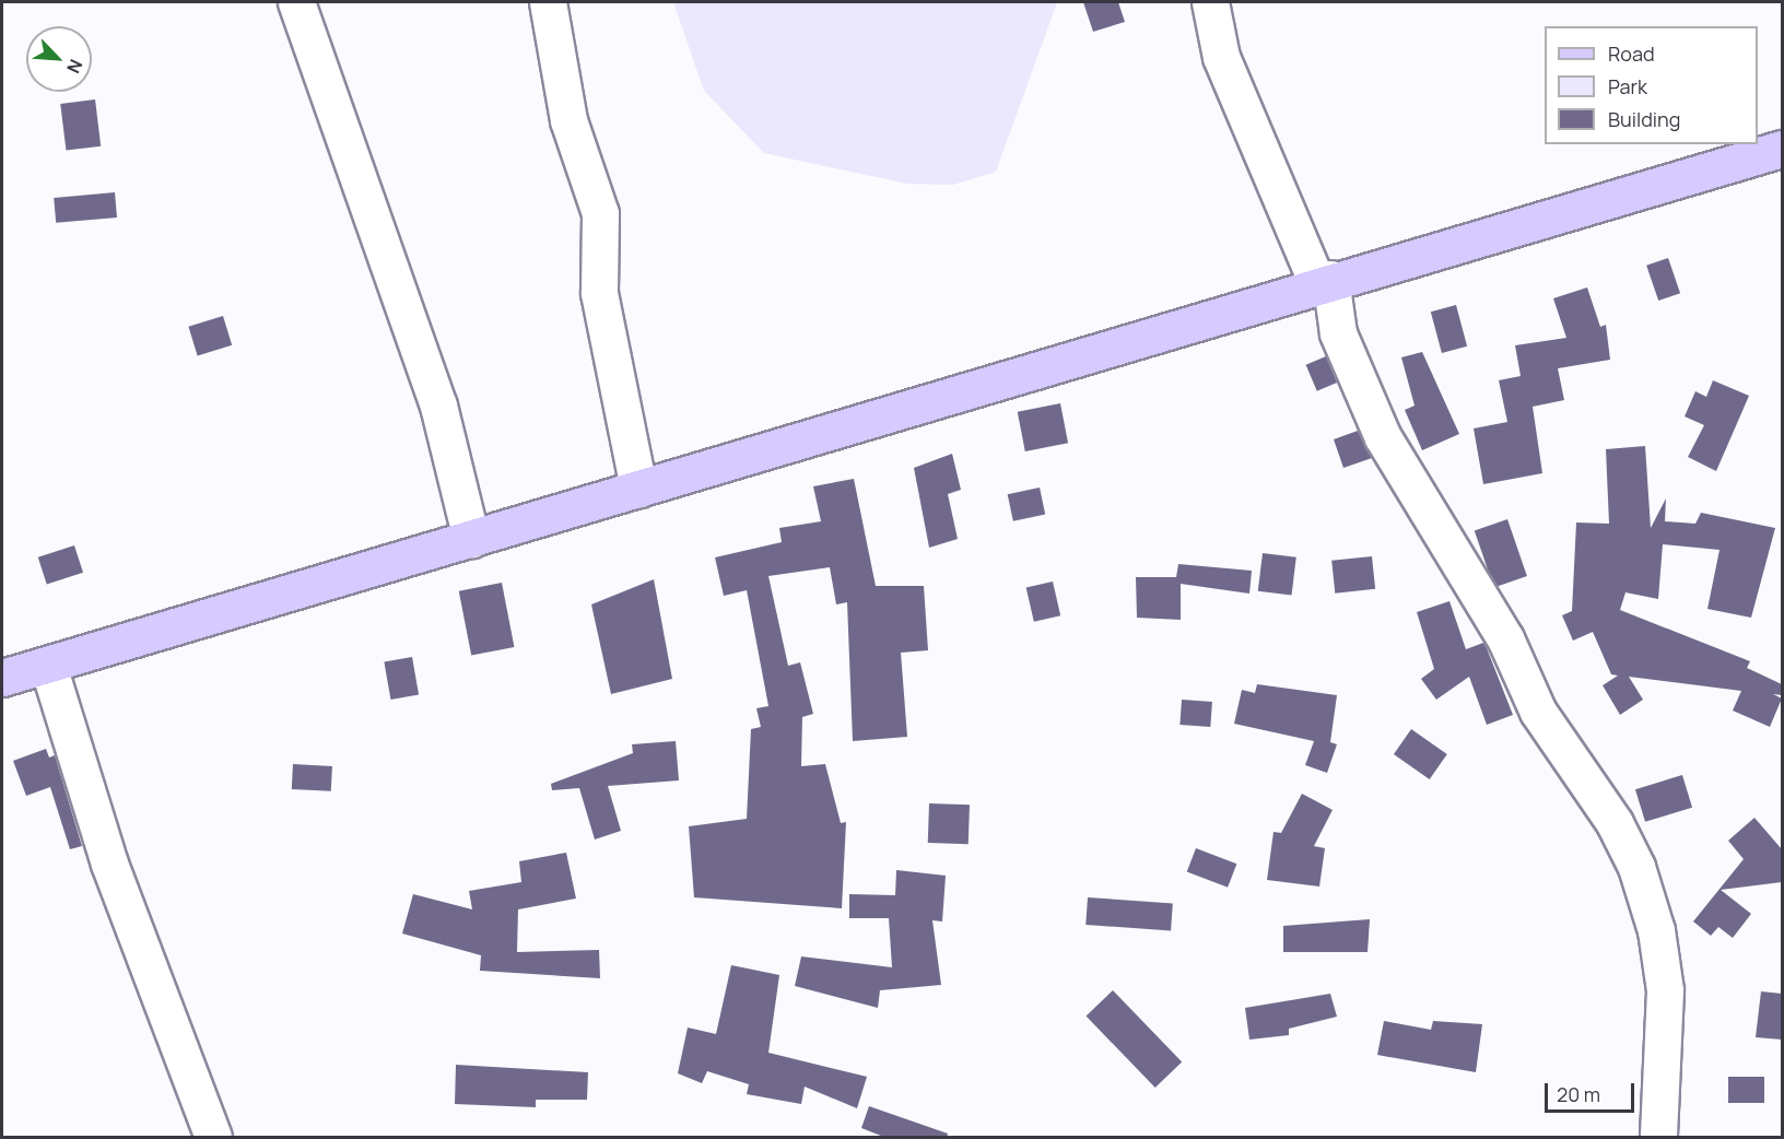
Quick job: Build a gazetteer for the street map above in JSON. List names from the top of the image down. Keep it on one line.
{"legend":["Road","Park","Building"],"scale_bar":"20 m","north":"bottom right"}
